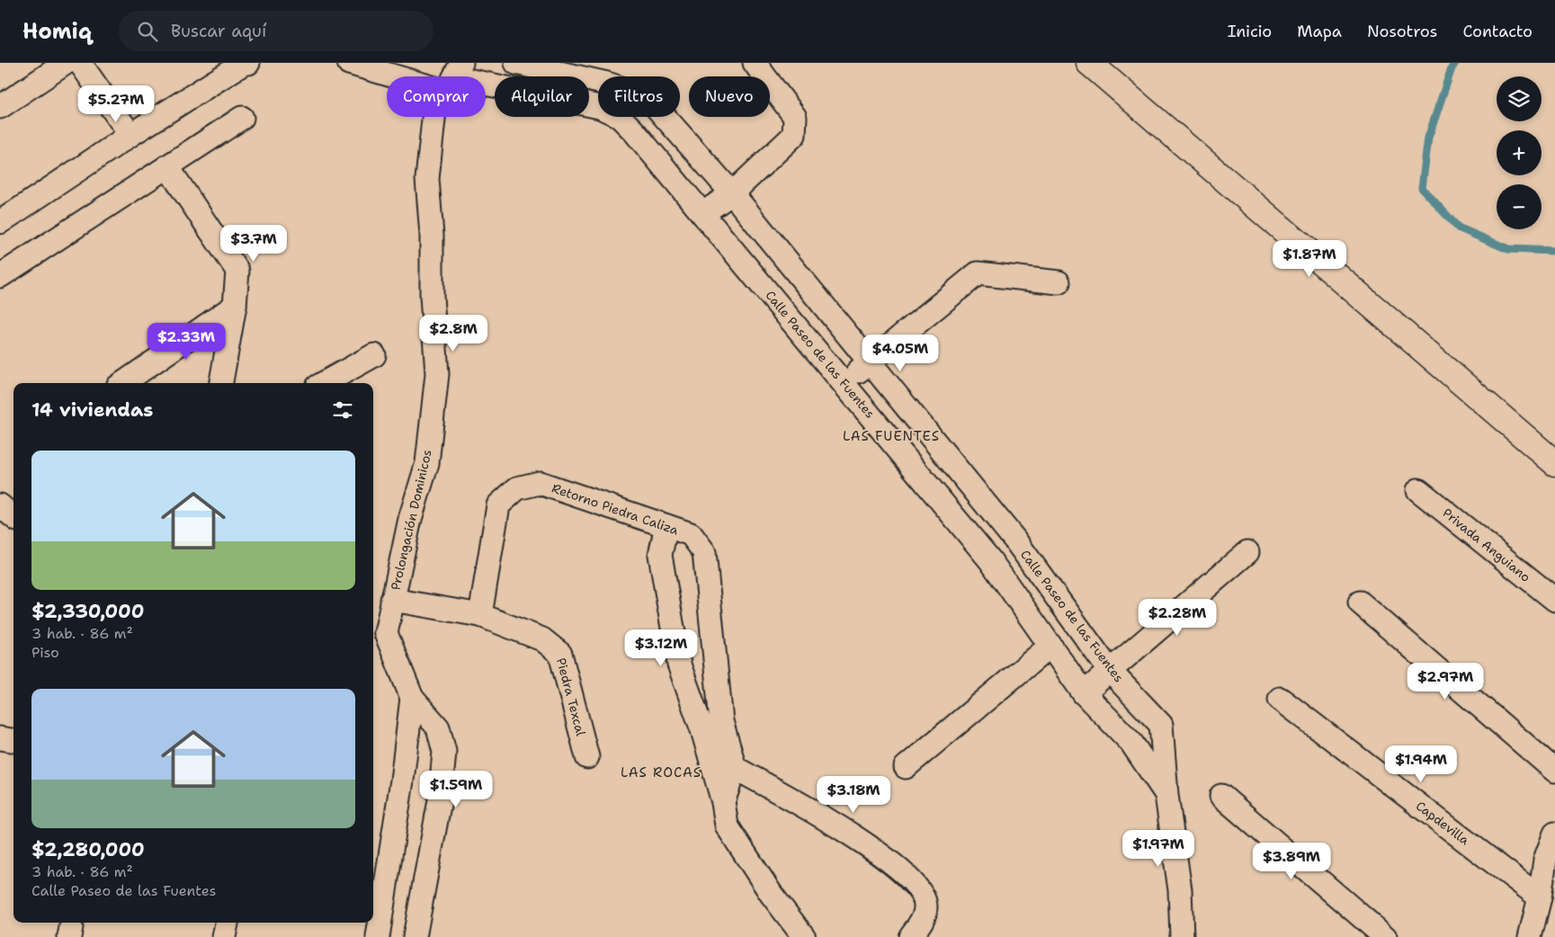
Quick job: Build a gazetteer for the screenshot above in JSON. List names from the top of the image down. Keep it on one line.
{"streets":{"street":["Calle Paseo de las Fuentes","Retorno Piedra Caliza","Prolongación Dominicos","Privada Anguiano","Piedra Texcal","Capdevilla"]},"crossings":[["Retorno Piedra Caliza","Piedra Texcal"],["Prolongación Dominicos","Piedra Texcal"]],"districts":["LAS FUENTES","LAS ROCAS"],"page":{"header":"Homiq","search":"Buscar aquí","nav":["Inicio","Mapa","Nosotros","Contacto"],"map_buttons":["+","−"],"chip":["Comprar","Alquilar","Filtros","Nuevo"],"price":["$5.27M","$3.7M","$1.87M","$2.8M","$2.33M","$4.05M","$2.28M","$3.12M","$2.97M","$1.94M","$1.59M","$3.18M","$1.97M","$3.89M"],"heading":"14 viviendas","list":[{"name":"$2,330,000","note":"3 hab. · 86 m² · Piso"},{"name":"$2,280,000","note":"3 hab. · 86 m² · Calle Paseo de las Fuentes"}]}}
